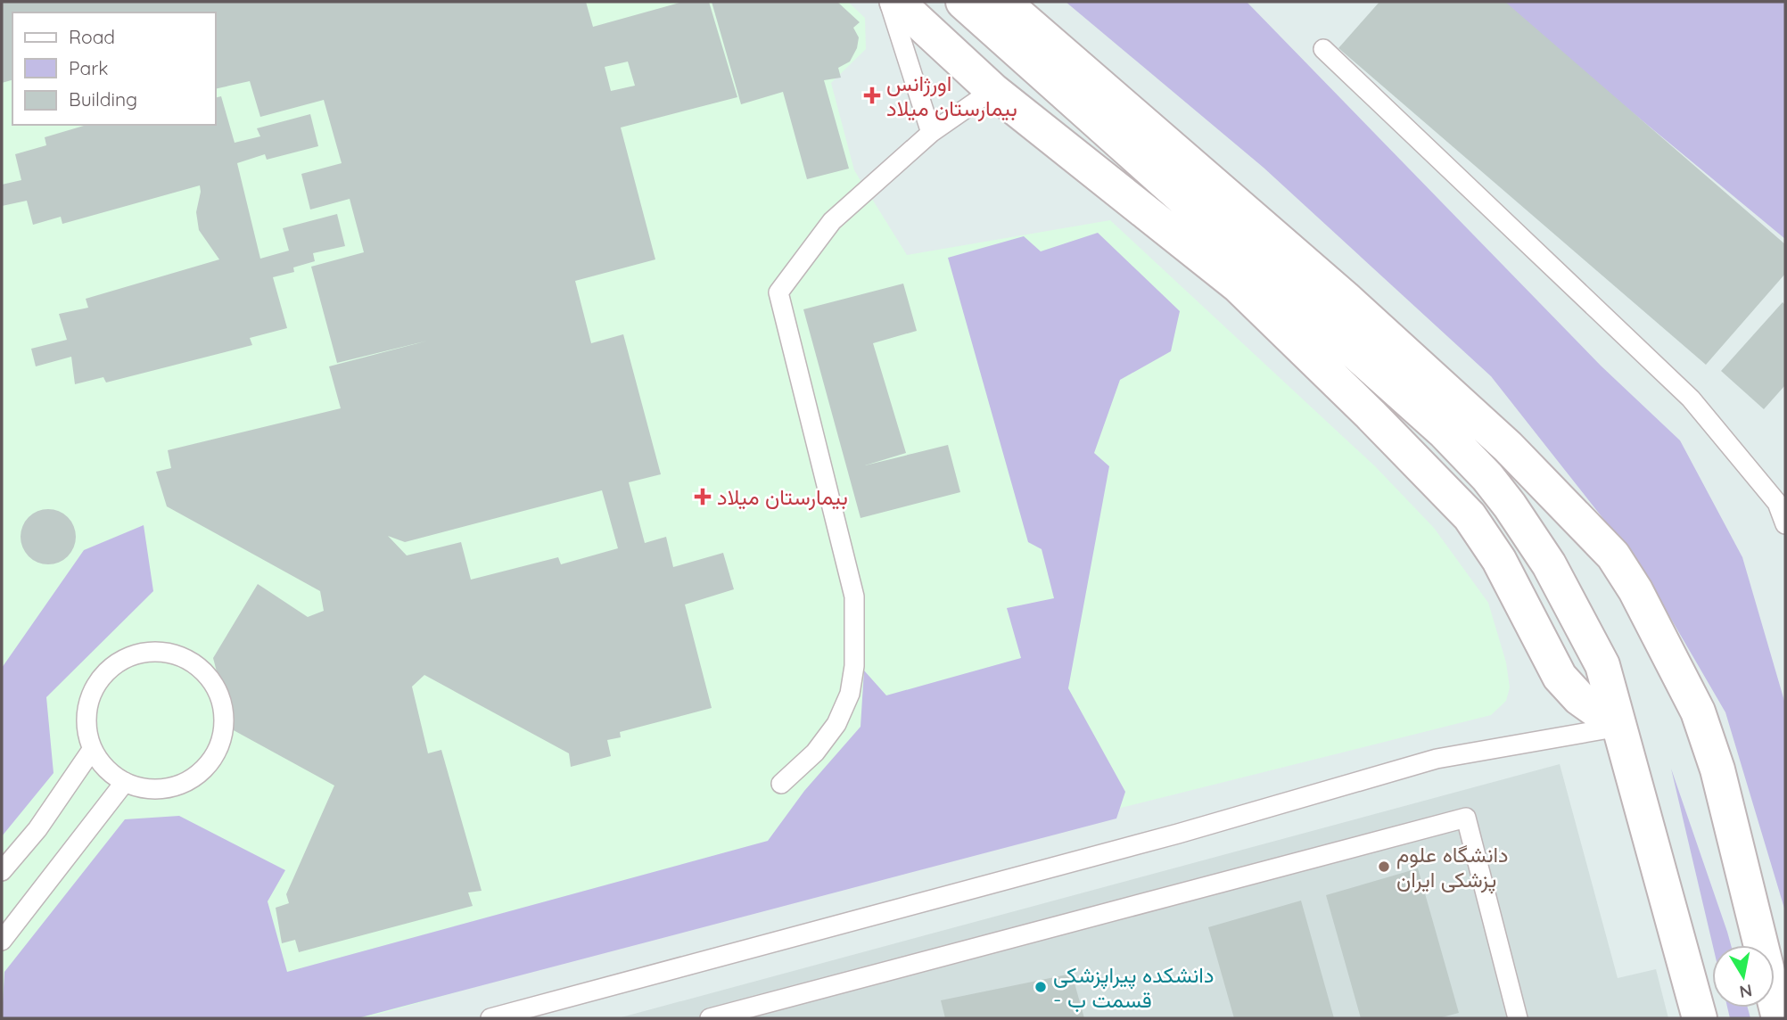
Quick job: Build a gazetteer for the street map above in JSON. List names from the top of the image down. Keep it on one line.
{"places":{"health":["اورژانس بیمارستان میلاد","بیمارستان میلاد"],"other":["دانشگاه علوم پزشکی ایران","دانشکده پیراپزشکی - قسمت ب"]},"legend":["Road","Park","Building"],"north":"bottom"}
